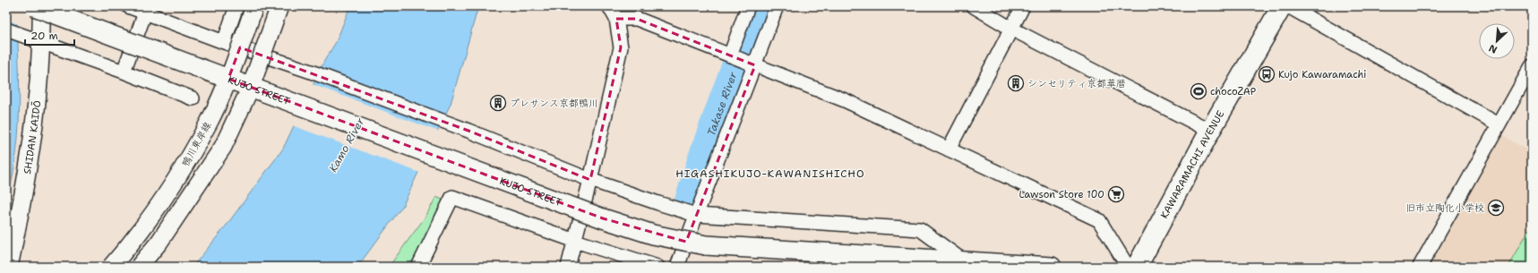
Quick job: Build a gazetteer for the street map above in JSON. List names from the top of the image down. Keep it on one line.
{"streets":{"highway":["KAWARAMACHI AVENUE"],"main road":["KUJO STREET"],"street":["SHIDAN KAIDŌ","鴨川東岸線"]},"crossings":[["KUJO STREET","鴨川東岸線"]],"districts":["HIGASHIKUJO-KAWANISHICHO"],"water":["Takase River","Kamo River"],"places":{"bus stop":["Kujo Kawaramachi"],"building":["シンセリティ京都華暦","プレサンス京都鴨川"],"sports":["chocoZAP"],"supermarket":["Lawson Store 100"],"school or university":["旧市立陶化小学校"]},"scale_bar":"20 m","north":"bottom left"}
